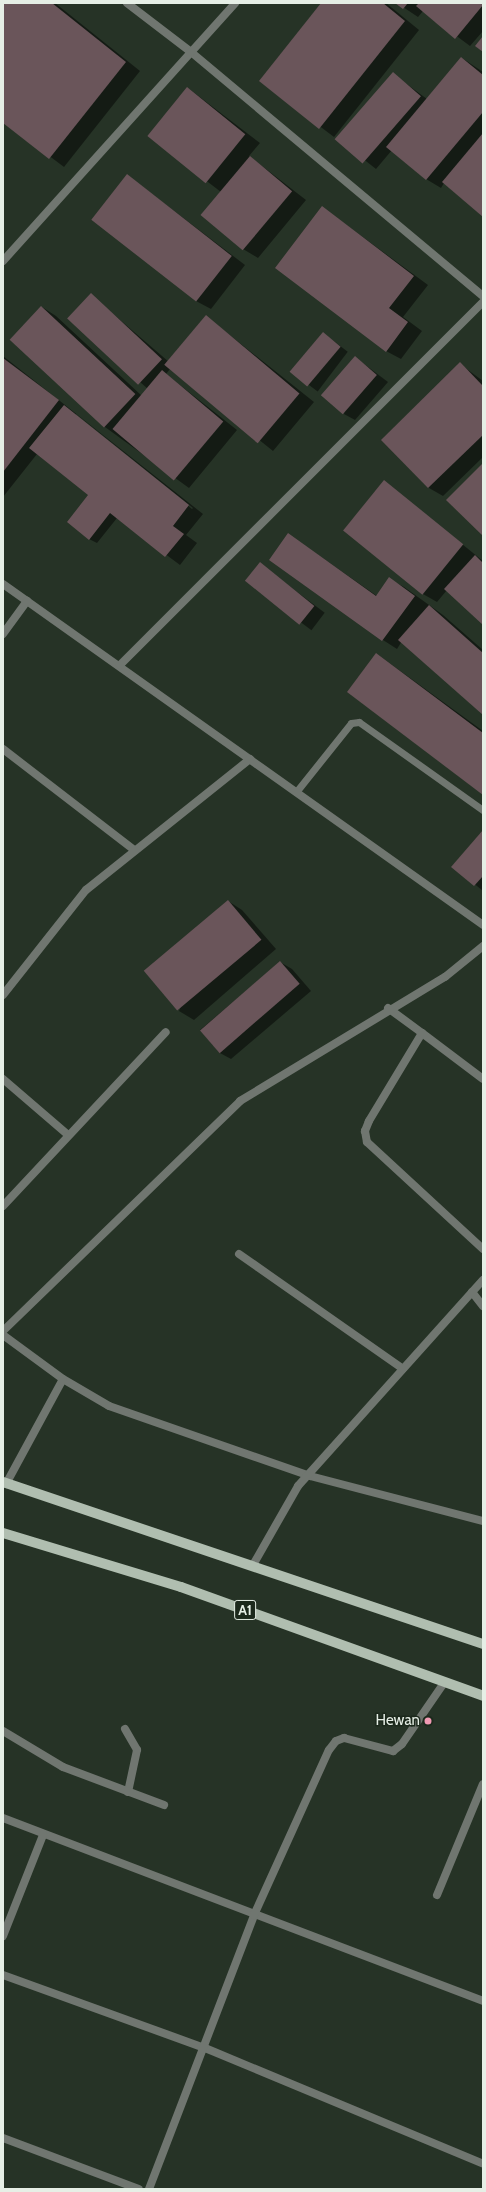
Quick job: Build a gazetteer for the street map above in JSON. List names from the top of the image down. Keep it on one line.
{"streets":{"main road":["A1"]},"places":["Hewan"]}
